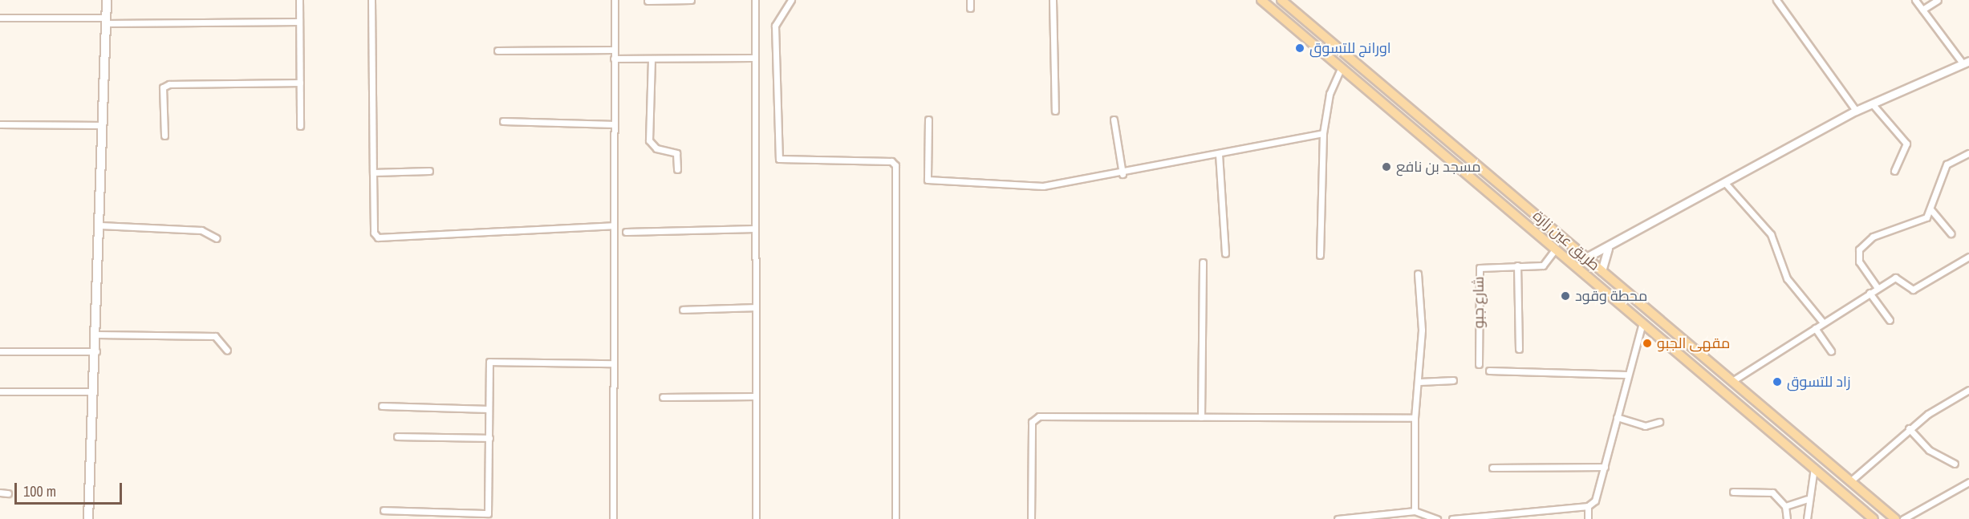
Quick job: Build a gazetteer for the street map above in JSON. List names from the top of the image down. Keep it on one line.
{"streets":{"main road":["طريق عين زارة"],"street":["شارع جبو"]},"crossings":[["طريق عين زارة","شارع جبو"]],"places":["اورانج للتسوق","مسجد بن نافع","محطة وقود","مقهى الجبو","زاد للتسوق"],"scale_bar":"100 m"}
